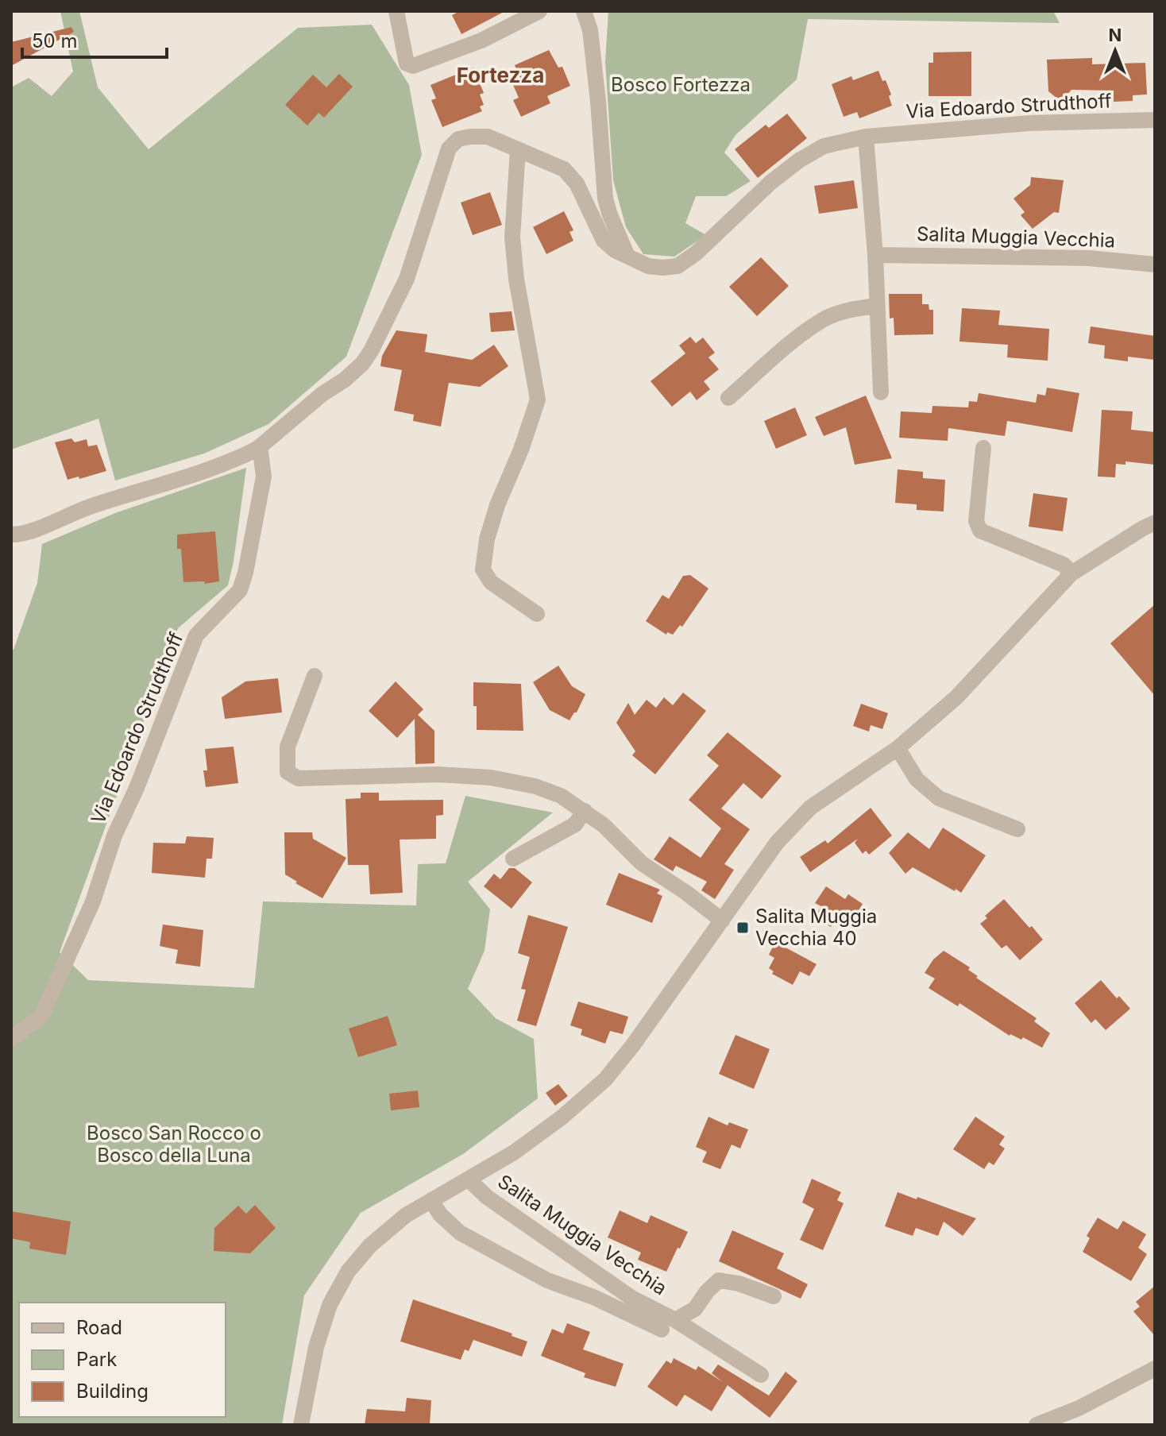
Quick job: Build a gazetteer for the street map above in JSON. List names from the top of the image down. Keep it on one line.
{"streets":{"street":["Via Edoardo Strudthoff","Salita Muggia Vecchia"]},"districts":["Fortezza"],"parks":["Bosco Fortezza","Bosco San Rocco o Bosco della Luna"],"places":{"transit":["Salita Muggia Vecchia 40"]},"legend":["Road","Park","Building"],"scale_bar":"50 m","north":"top"}
